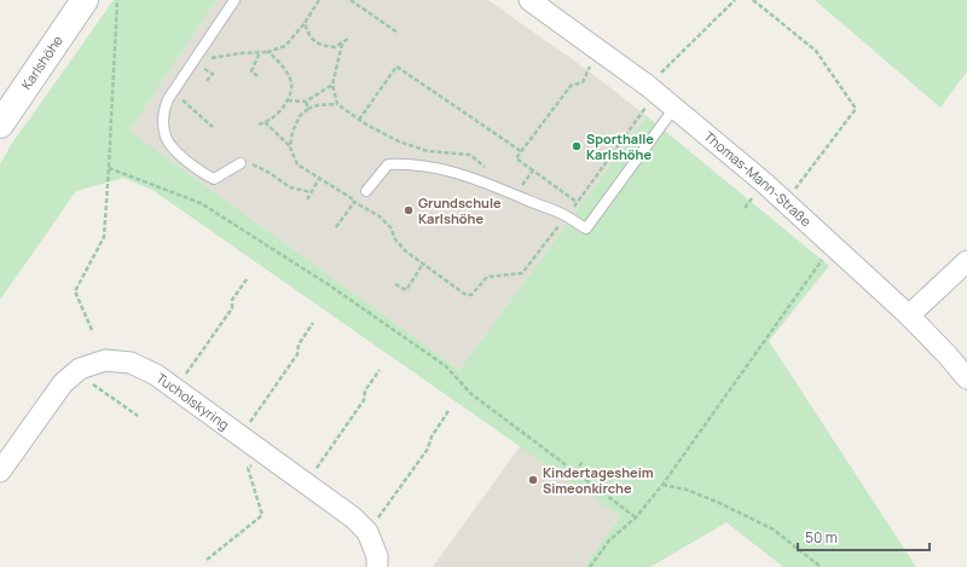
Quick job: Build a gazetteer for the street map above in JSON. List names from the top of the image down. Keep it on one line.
{"streets":{"main road":["Karlshöhe"],"street":["Thomas-Mann-Straße","Tucholskyring"]},"places":["Sporthalle Karlshöhe","Grundschule Karlshöhe","Kindertagesheim Simeonkirche"],"scale_bar":"50 m"}
